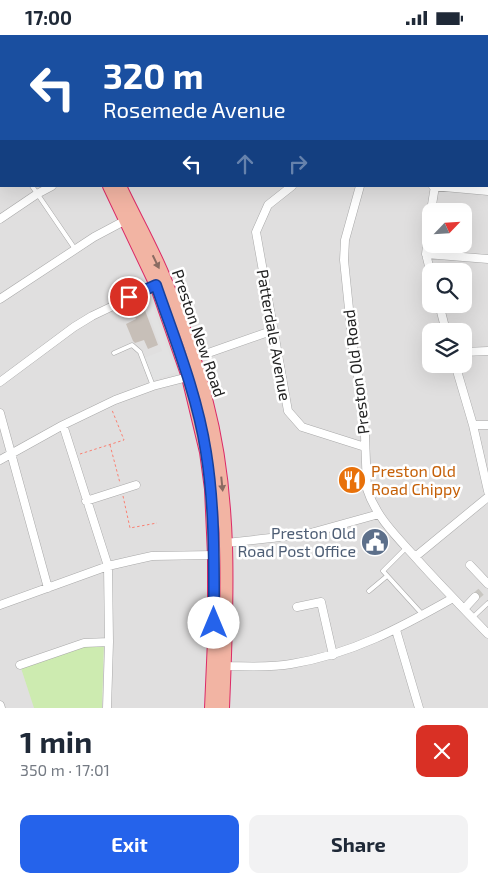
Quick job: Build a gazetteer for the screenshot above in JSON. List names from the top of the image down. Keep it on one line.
{"streets":{"highway":["Preston New Road"],"street":["Patterdale Avenue","Preston Old Road"]},"crossings":[["Patterdale Avenue","Preston Old Road"]],"places":{"restaurant":["Preston Old Road Chippy"],"public building":["Preston Old Road Post Office"]},"north":"top right","page":{"status":"17:00","turn":["320 m","Rosemede Avenue"],"heading":["1 min","350 m · 17:01"],"buttons":["Exit","Share"]}}
